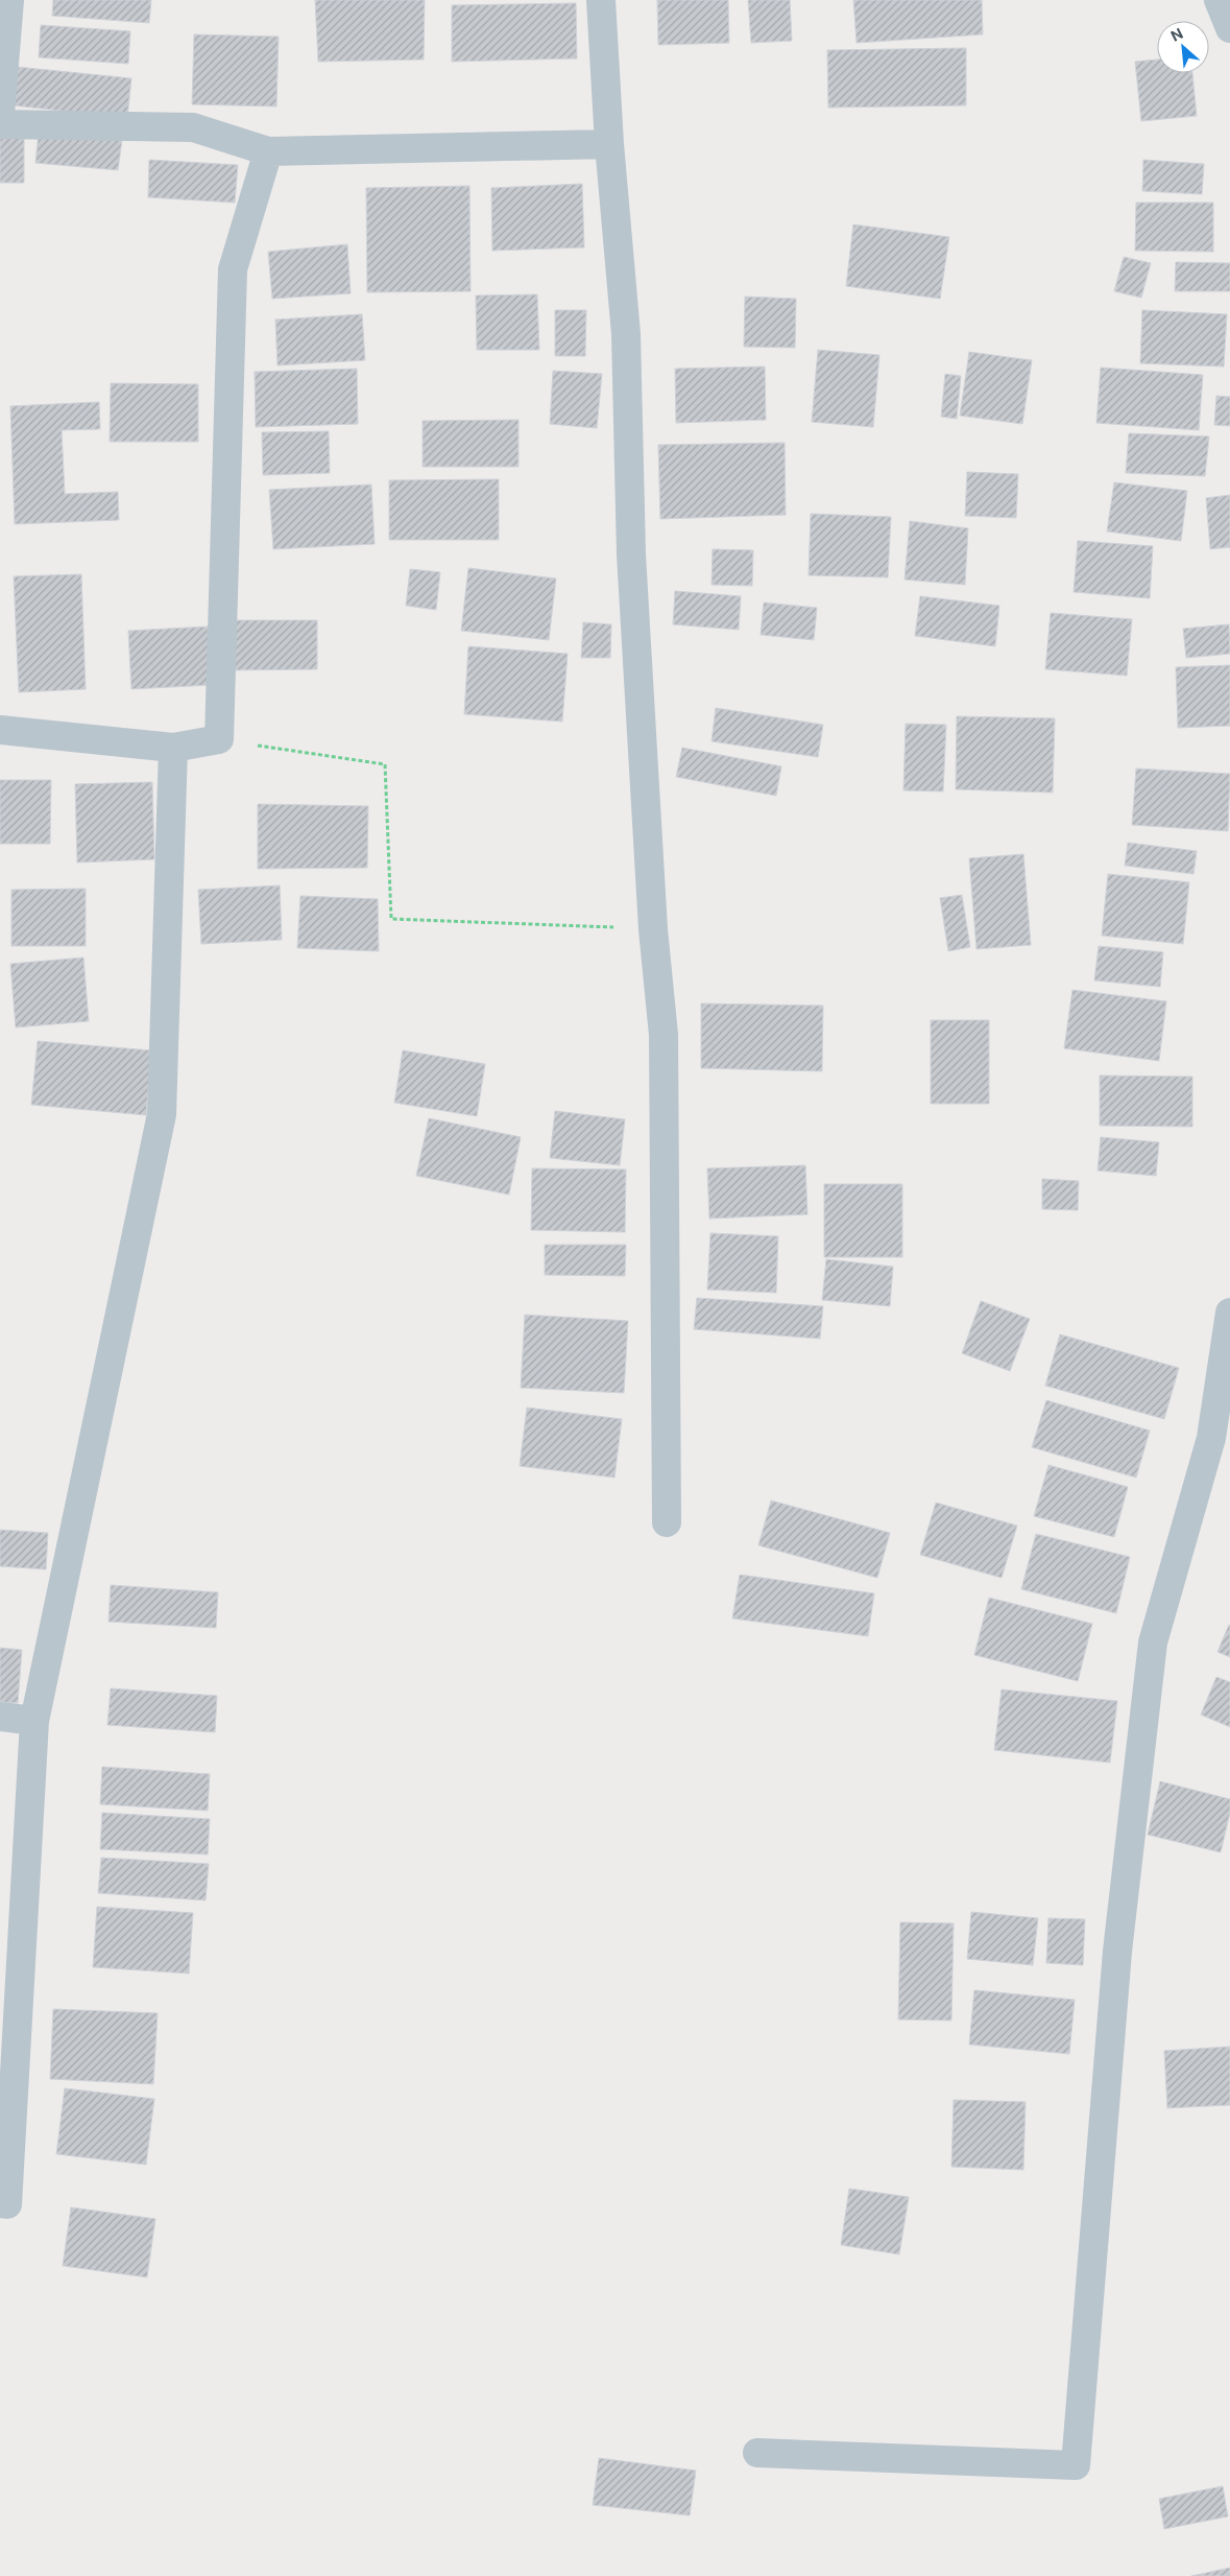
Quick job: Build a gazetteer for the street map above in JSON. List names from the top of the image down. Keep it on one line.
{"north":"top left"}
